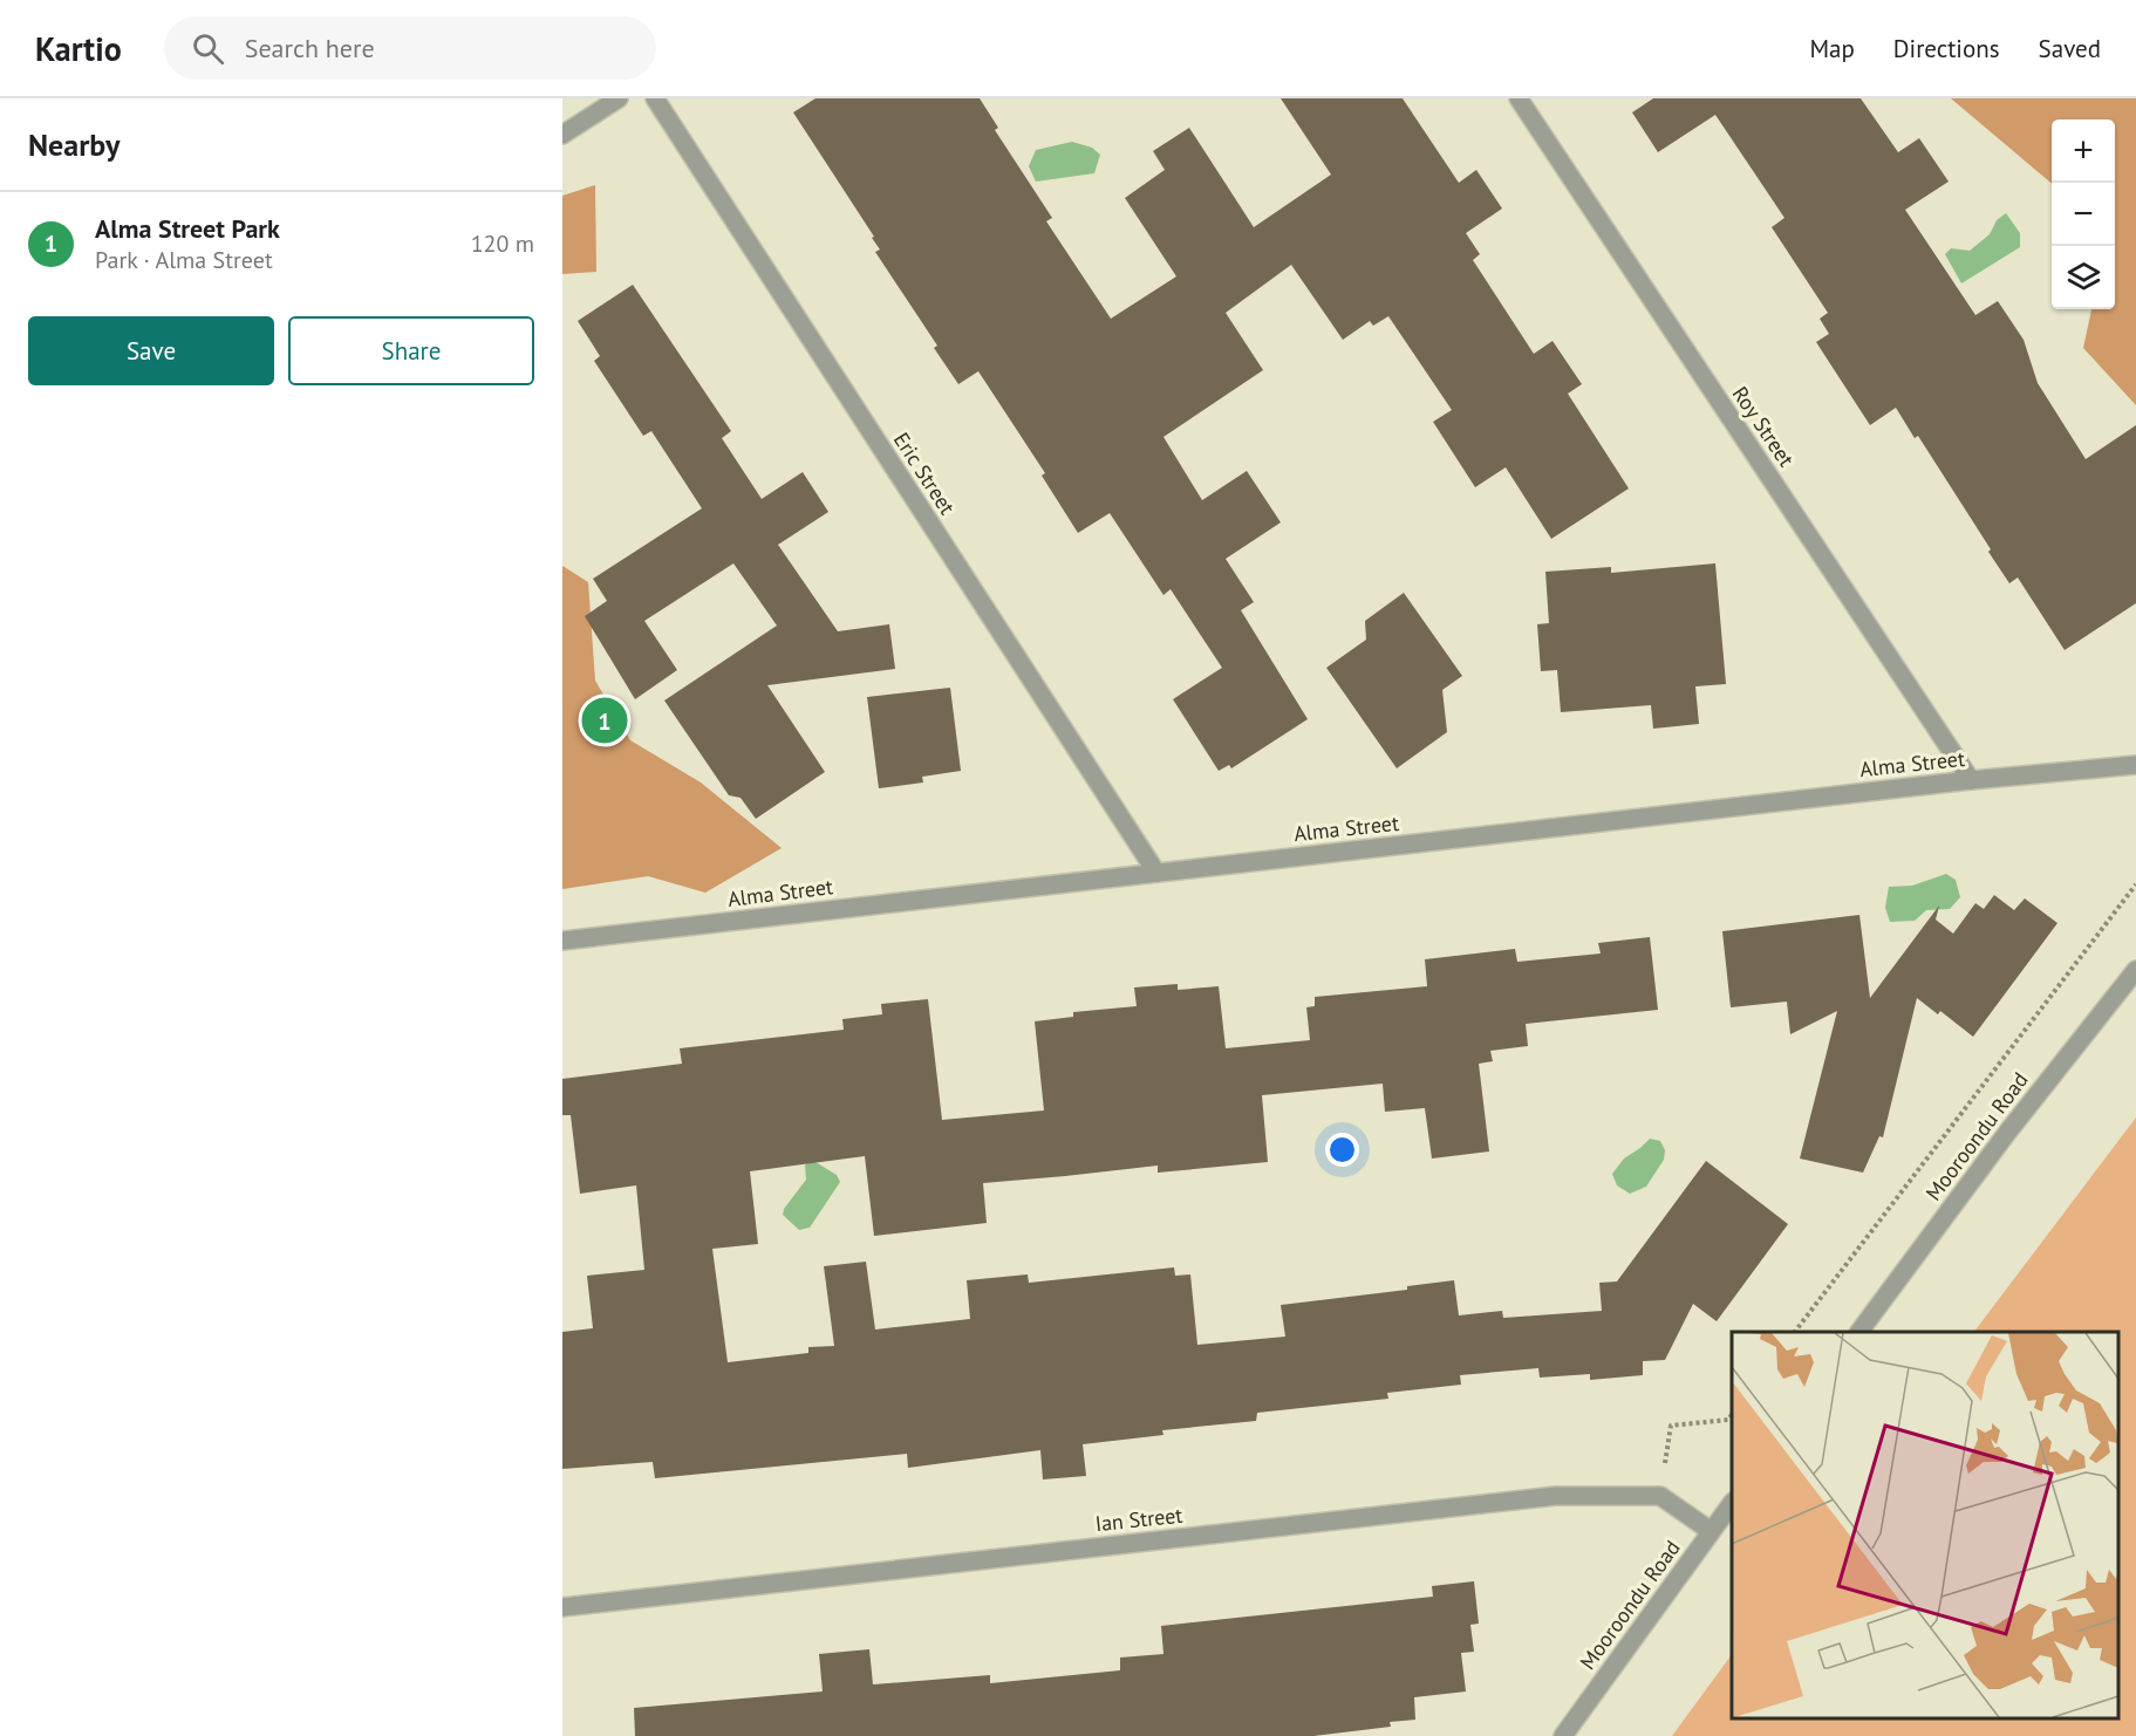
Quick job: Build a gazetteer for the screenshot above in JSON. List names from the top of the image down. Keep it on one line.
{"streets":{"street":["Roy Street","Eric Street","Alma Street","Mooroondu Road","Ian Street"]},"crossings":[["Roy Street","Alma Street"],["Eric Street","Alma Street"]],"page":{"header":"Kartio","search":"Search here","nav":["Map","Directions","Saved"],"heading":"Nearby","map_buttons":["+","−"],"list":[{"mark":"1","name":"Alma Street Park","note":"Park · Alma Street","value":"120 m"}],"buttons":["Save","Share"],"pins":"1"}}
